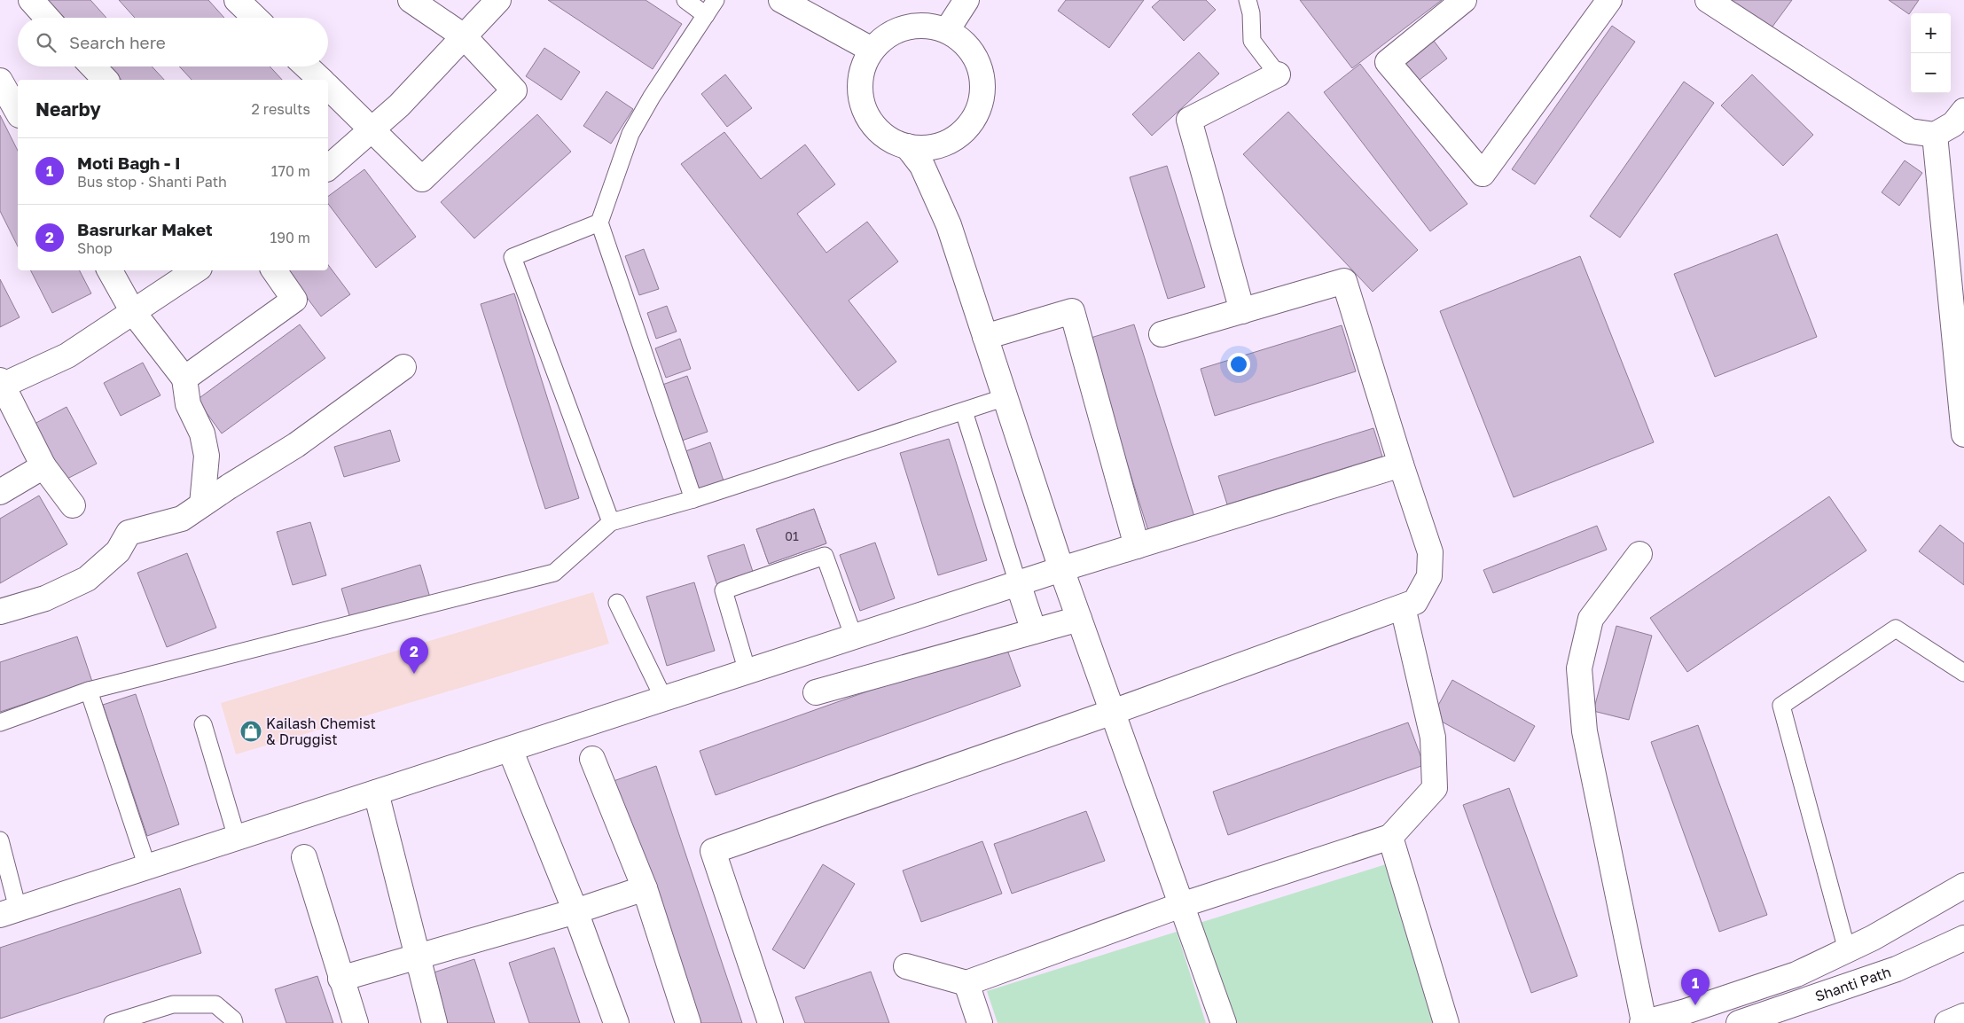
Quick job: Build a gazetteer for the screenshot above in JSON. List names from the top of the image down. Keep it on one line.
{"streets":{"street":["Shanti Path"]},"places":{"shop":["Kailash Chemist & Druggist"]},"house_numbers":["01"],"page":{"map_buttons":["+","−"],"search":"Search here","heading":["Nearby","2 results"],"list":[{"mark":"1","name":"Moti Bagh - I","note":"Bus stop · Shanti Path","value":"170 m"},{"mark":"2","name":"Basrurkar Maket","note":"Shop","value":"190 m"}],"pins":["2","1"]}}
